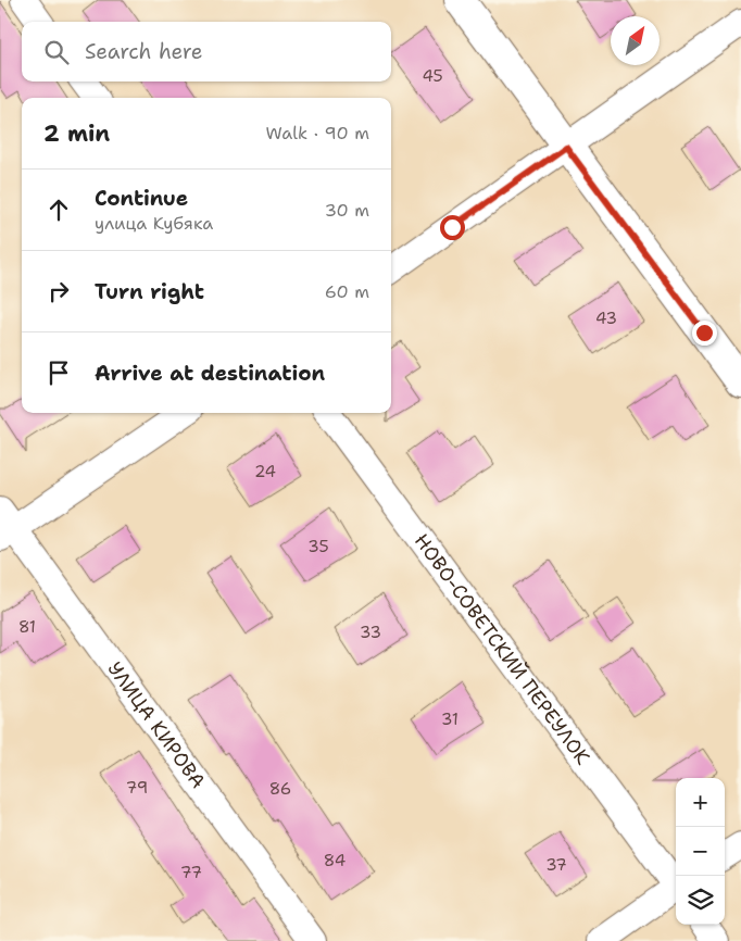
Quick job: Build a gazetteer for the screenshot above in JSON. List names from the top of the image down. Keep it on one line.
{"streets":{"street":["НОВО-СОВЕТСКИЙ ПЕРЕУЛОК","УЛИЦА КИРОВА"]},"house_numbers":["45","43","24","35","81","33","31","79","86","84","37","77"],"north":"top right","page":{"search":"Search here","heading":["2 min","Walk · 90 m"],"list":[["Continue","улица Кубяка","30 m"],["Turn right","60 m"],"Arrive at destination"],"map_buttons":["+","−"]}}
